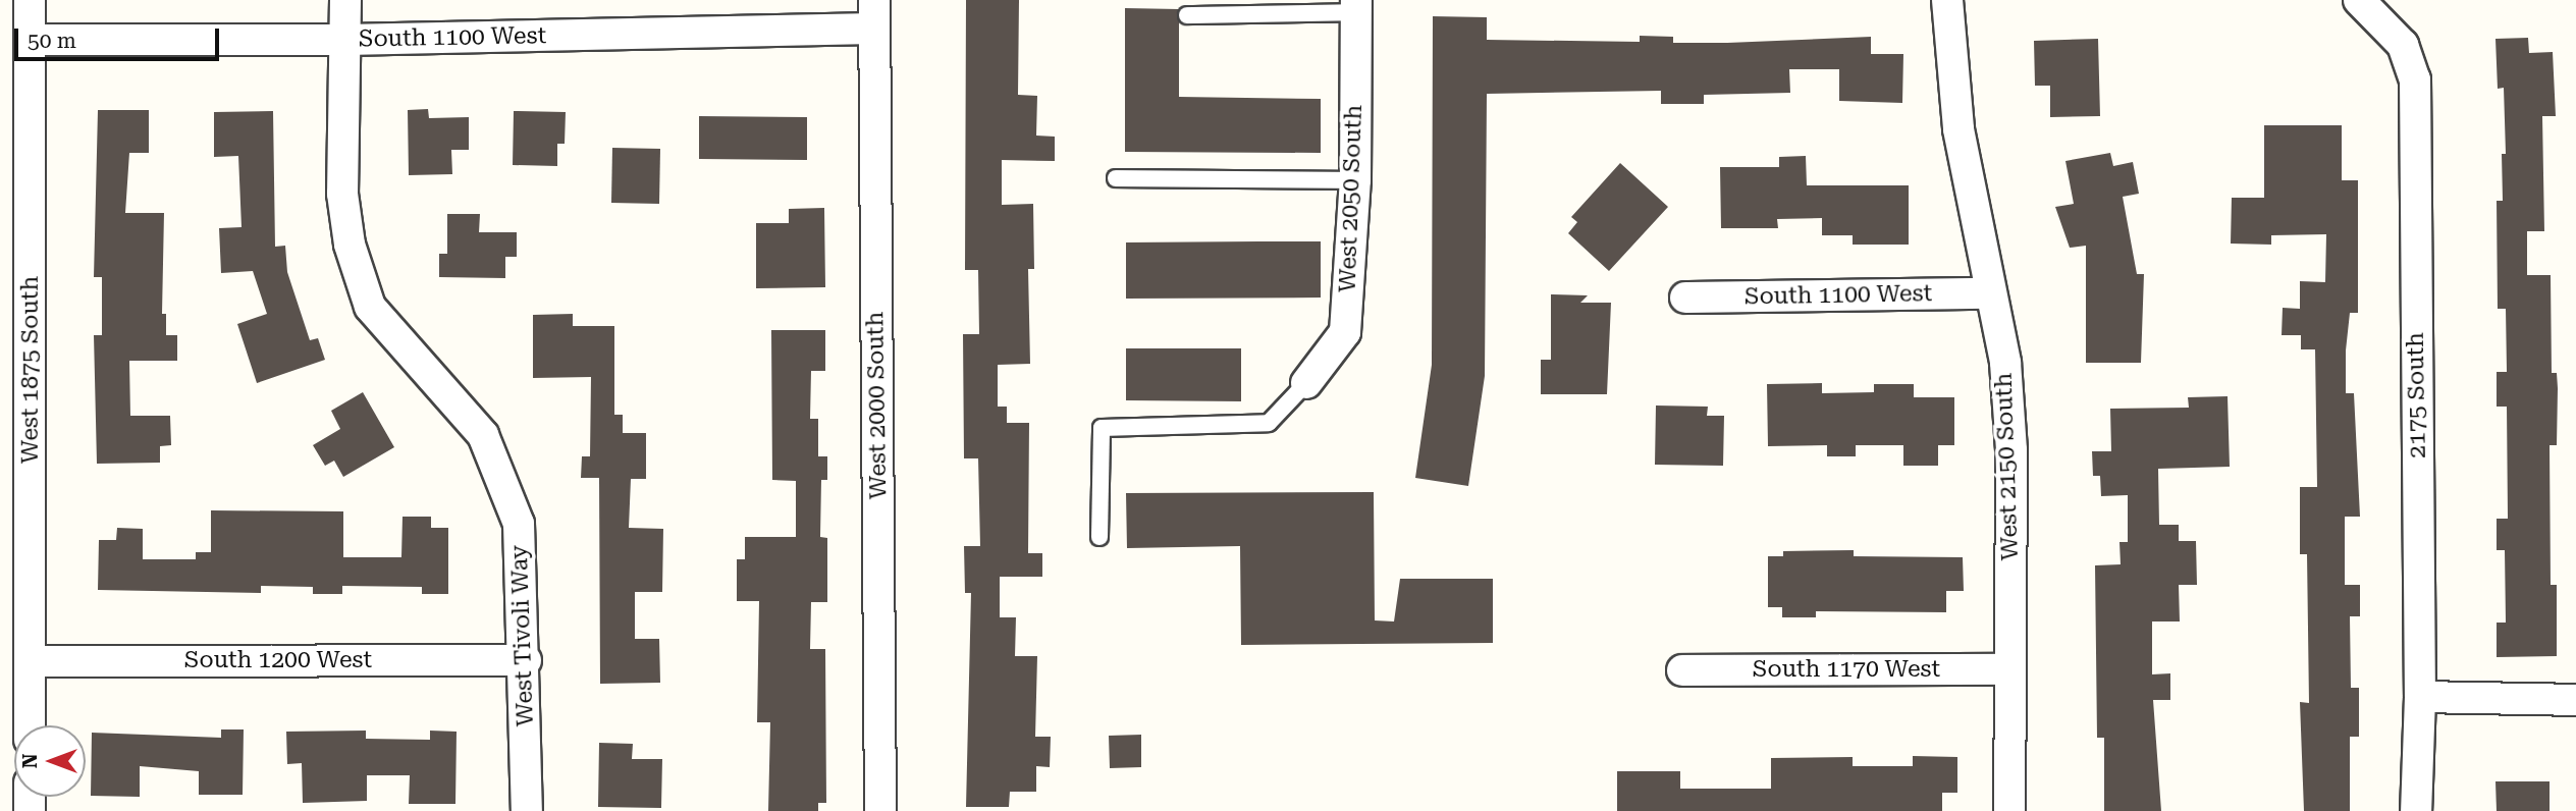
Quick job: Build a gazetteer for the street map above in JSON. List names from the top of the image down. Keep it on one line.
{"streets":{"street":["South 1100 West","West 2050 South","West 1875 South","2175 South","West 2000 South","West 2150 South","West Tivoli Way","South 1200 West","South 1170 West"]},"crossings":[["South 1100 West","West 1875 South"],["South 1100 West","West 2000 South"],["South 1100 West","West 2150 South"],["South 1100 West","West Tivoli Way"],["West 1875 South","South 1200 West"],["West 2150 South","South 1170 West"],["West Tivoli Way","South 1200 West"]],"scale_bar":"50 m","north":"left"}
